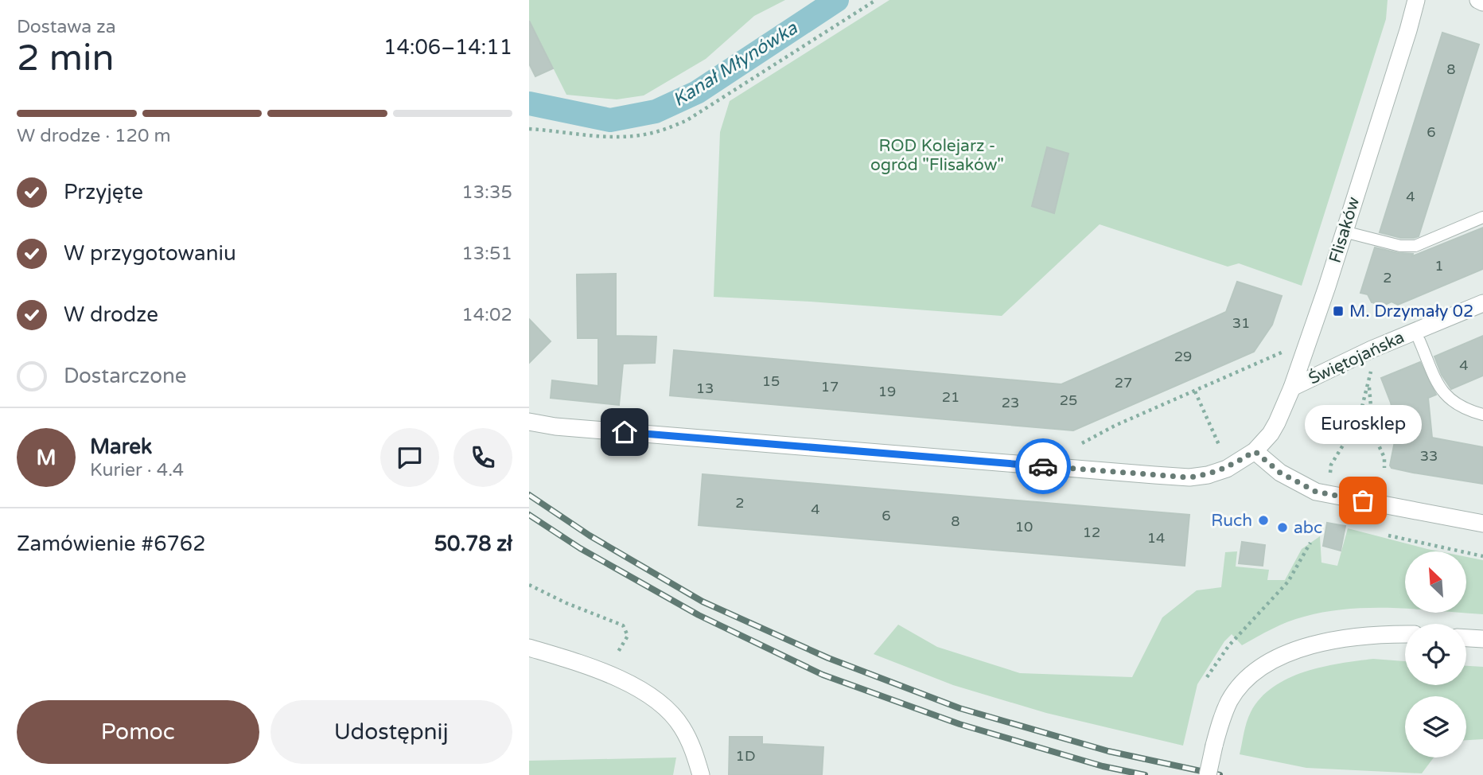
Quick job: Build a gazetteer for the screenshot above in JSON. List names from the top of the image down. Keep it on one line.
{"streets":{"street":["Flisaków","Świętojańska"]},"crossings":[["Flisaków","Świętojańska"]],"water":["Kanał Młynówka"],"parks":["ROD Kolejarz - ogród \"Flisaków\""],"places":{"transit":["M. Drzymały 02"],"other":["Eurosklep","Ruch","abc"]},"house_numbers":["8","6","4","1","2","31","29","4","15","27","17","13","19","21","25","23","33","2","4","6","8","10","12","14","1D"],"north":"top left","page":{"heading":["2 min","Dostawa za","14:06–14:11"],"panel":["Marek","Kurier · 4.4","Zamówienie #6762","50.78 zł"],"bar":"W drodze · 120 m","list":[["Przyjęte","13:35"],["W przygotowaniu","13:51"],["W drodze","14:02"],"Dostarczone"],"bubble":"Eurosklep","round":"M","buttons":["Pomoc","Udostępnij"]}}
